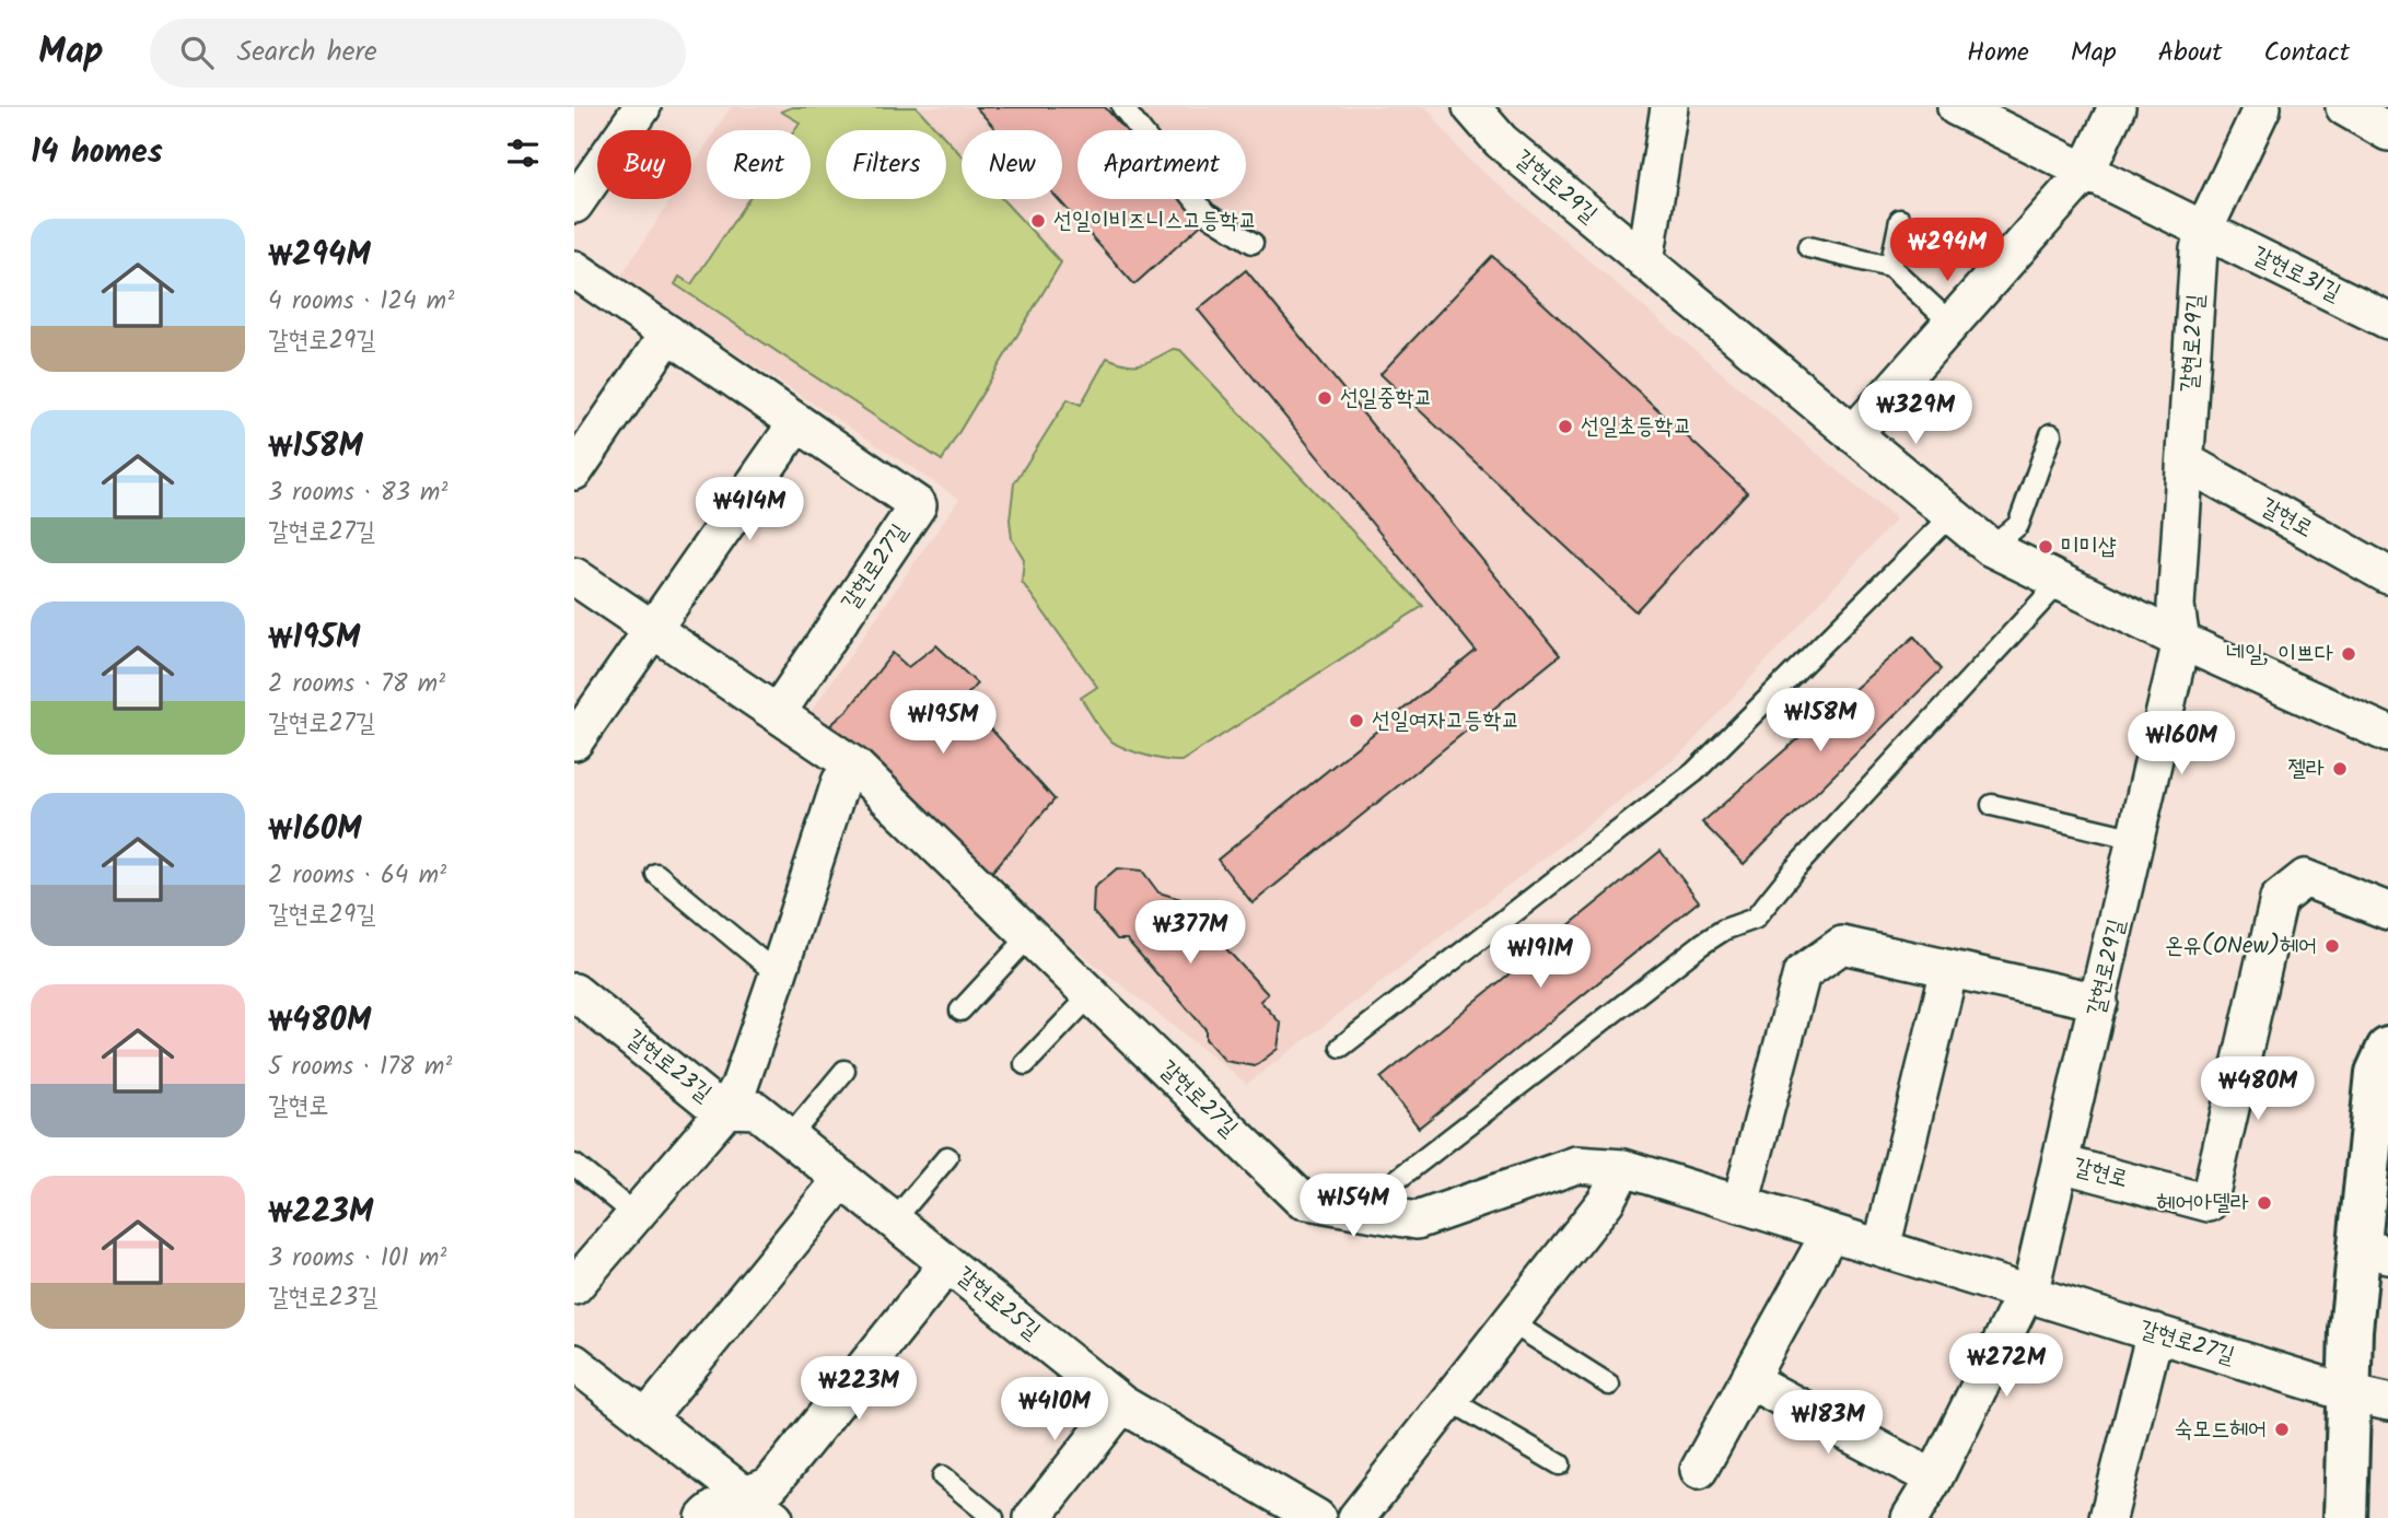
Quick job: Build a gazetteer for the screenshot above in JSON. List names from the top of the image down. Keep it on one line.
{"streets":{"street":["갈현로29길","갈현로31길","갈현로","갈현로27길","갈현로23길","갈현로25길"]},"crossings":[["갈현로29길","갈현로31길"],["갈현로29길","갈현로"],["갈현로29길","갈현로27길"],["갈현로23길","갈현로25길"]],"places":["선일이비즈니스고등학교","선일중학교","선일초등학교","미미샵","네일, 이쁘다","선일여자고등학교","젤라","온유(ONew)헤어","헤어아델라","숙모드헤어"],"page":{"header":"Map","search":"Search here","nav":["Home","Map","About","Contact"],"heading":"14 homes","chip":["Buy","Rent","Filters","New","Apartment"],"list":[{"name":"₩294M","note":"4 rooms · 124 m² · 갈현로29길"},{"name":"₩158M","note":"3 rooms · 83 m² · 갈현로27길"},{"name":"₩195M","note":"2 rooms · 78 m² · 갈현로27길"},{"name":"₩160M","note":"2 rooms · 64 m² · 갈현로29길"},{"name":"₩480M","note":"5 rooms · 178 m² · 갈현로"},{"name":"₩223M","note":"3 rooms · 101 m² · 갈현로23길"}],"price":["₩294M","₩329M","₩414M","₩158M","₩195M","₩160M","₩377M","₩191M","₩480M","₩154M","₩272M","₩223M","₩410M","₩183M"]}}
